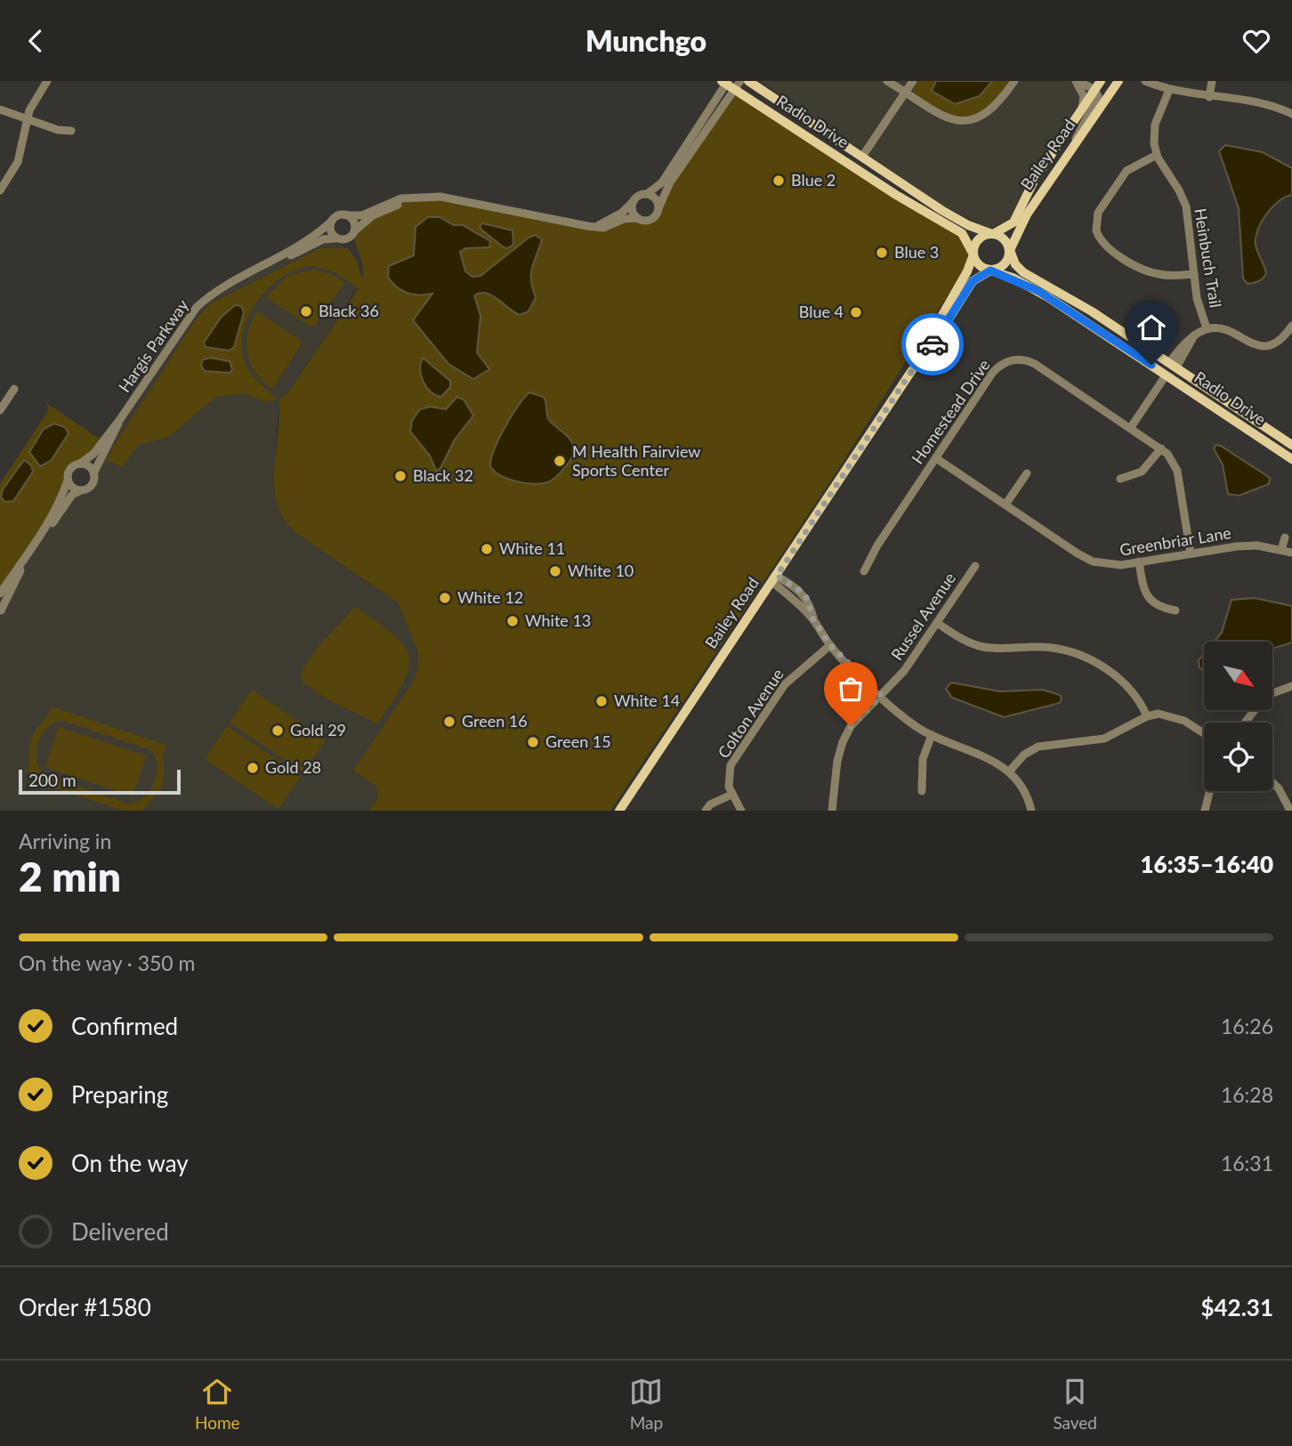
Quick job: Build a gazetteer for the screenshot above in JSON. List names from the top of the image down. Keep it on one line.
{"streets":{"main road":["Radio Drive","Bailey Road"],"street":["Heinbuch Trail","Hargis Parkway","Homestead Drive","Greenbriar Lane","Russel Avenue","Colton Avenue"]},"crossings":[["Radio Drive","Bailey Road"],["Homestead Drive","Greenbriar Lane"]],"places":["Blue 2","Blue 3","Black 36","Blue 4","M Health Fairview Sports Center","Black 32","White 11","White 10","White 12","White 13","White 14","Green 16","Gold 29","Green 15","Gold 28"],"scale_bar":"200 m","north":"bottom right","page":{"header":"Munchgo","scale":"200 m","heading":["2 min","Arriving in","16:35–16:40"],"panel":["Order #1580","$42.31"],"bar":"On the way · 350 m","list":[["Confirmed","16:26"],["Preparing","16:28"],["On the way","16:31"],"Delivered"],"tabs":["Home","Map","Saved"]}}
